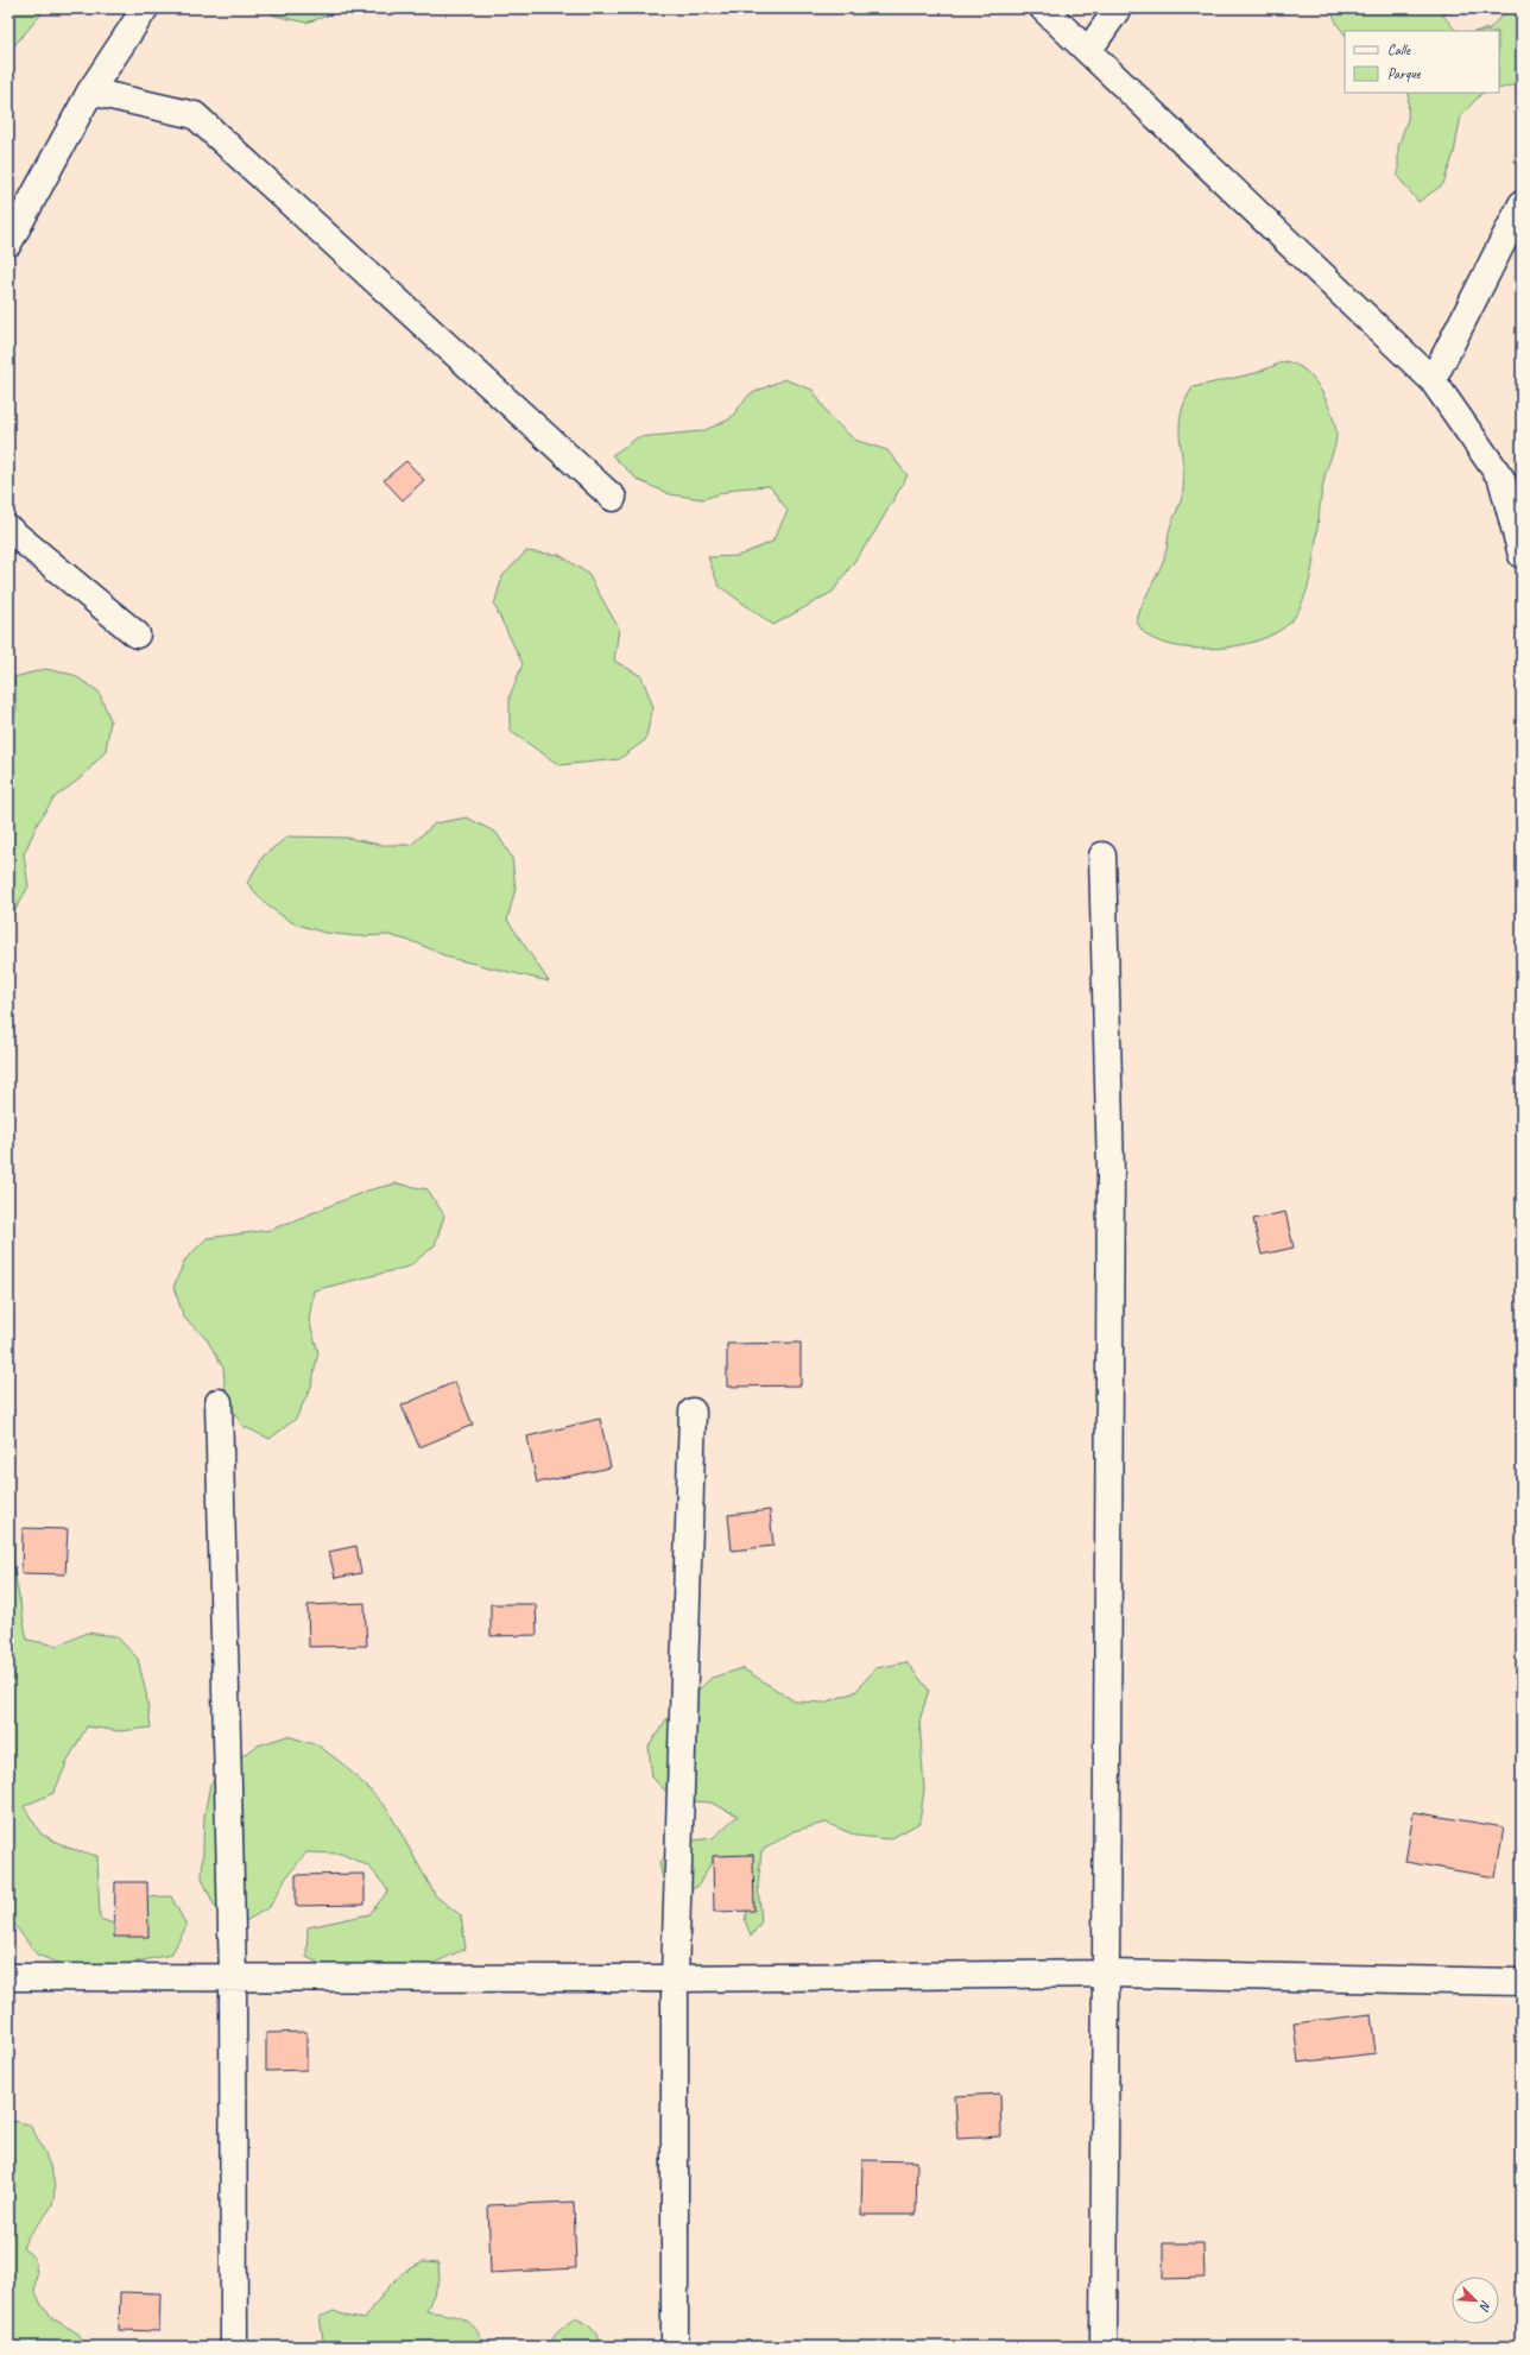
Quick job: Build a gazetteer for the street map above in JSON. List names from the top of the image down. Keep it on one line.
{"legend":["Calle","Parque"],"north":"bottom right"}
